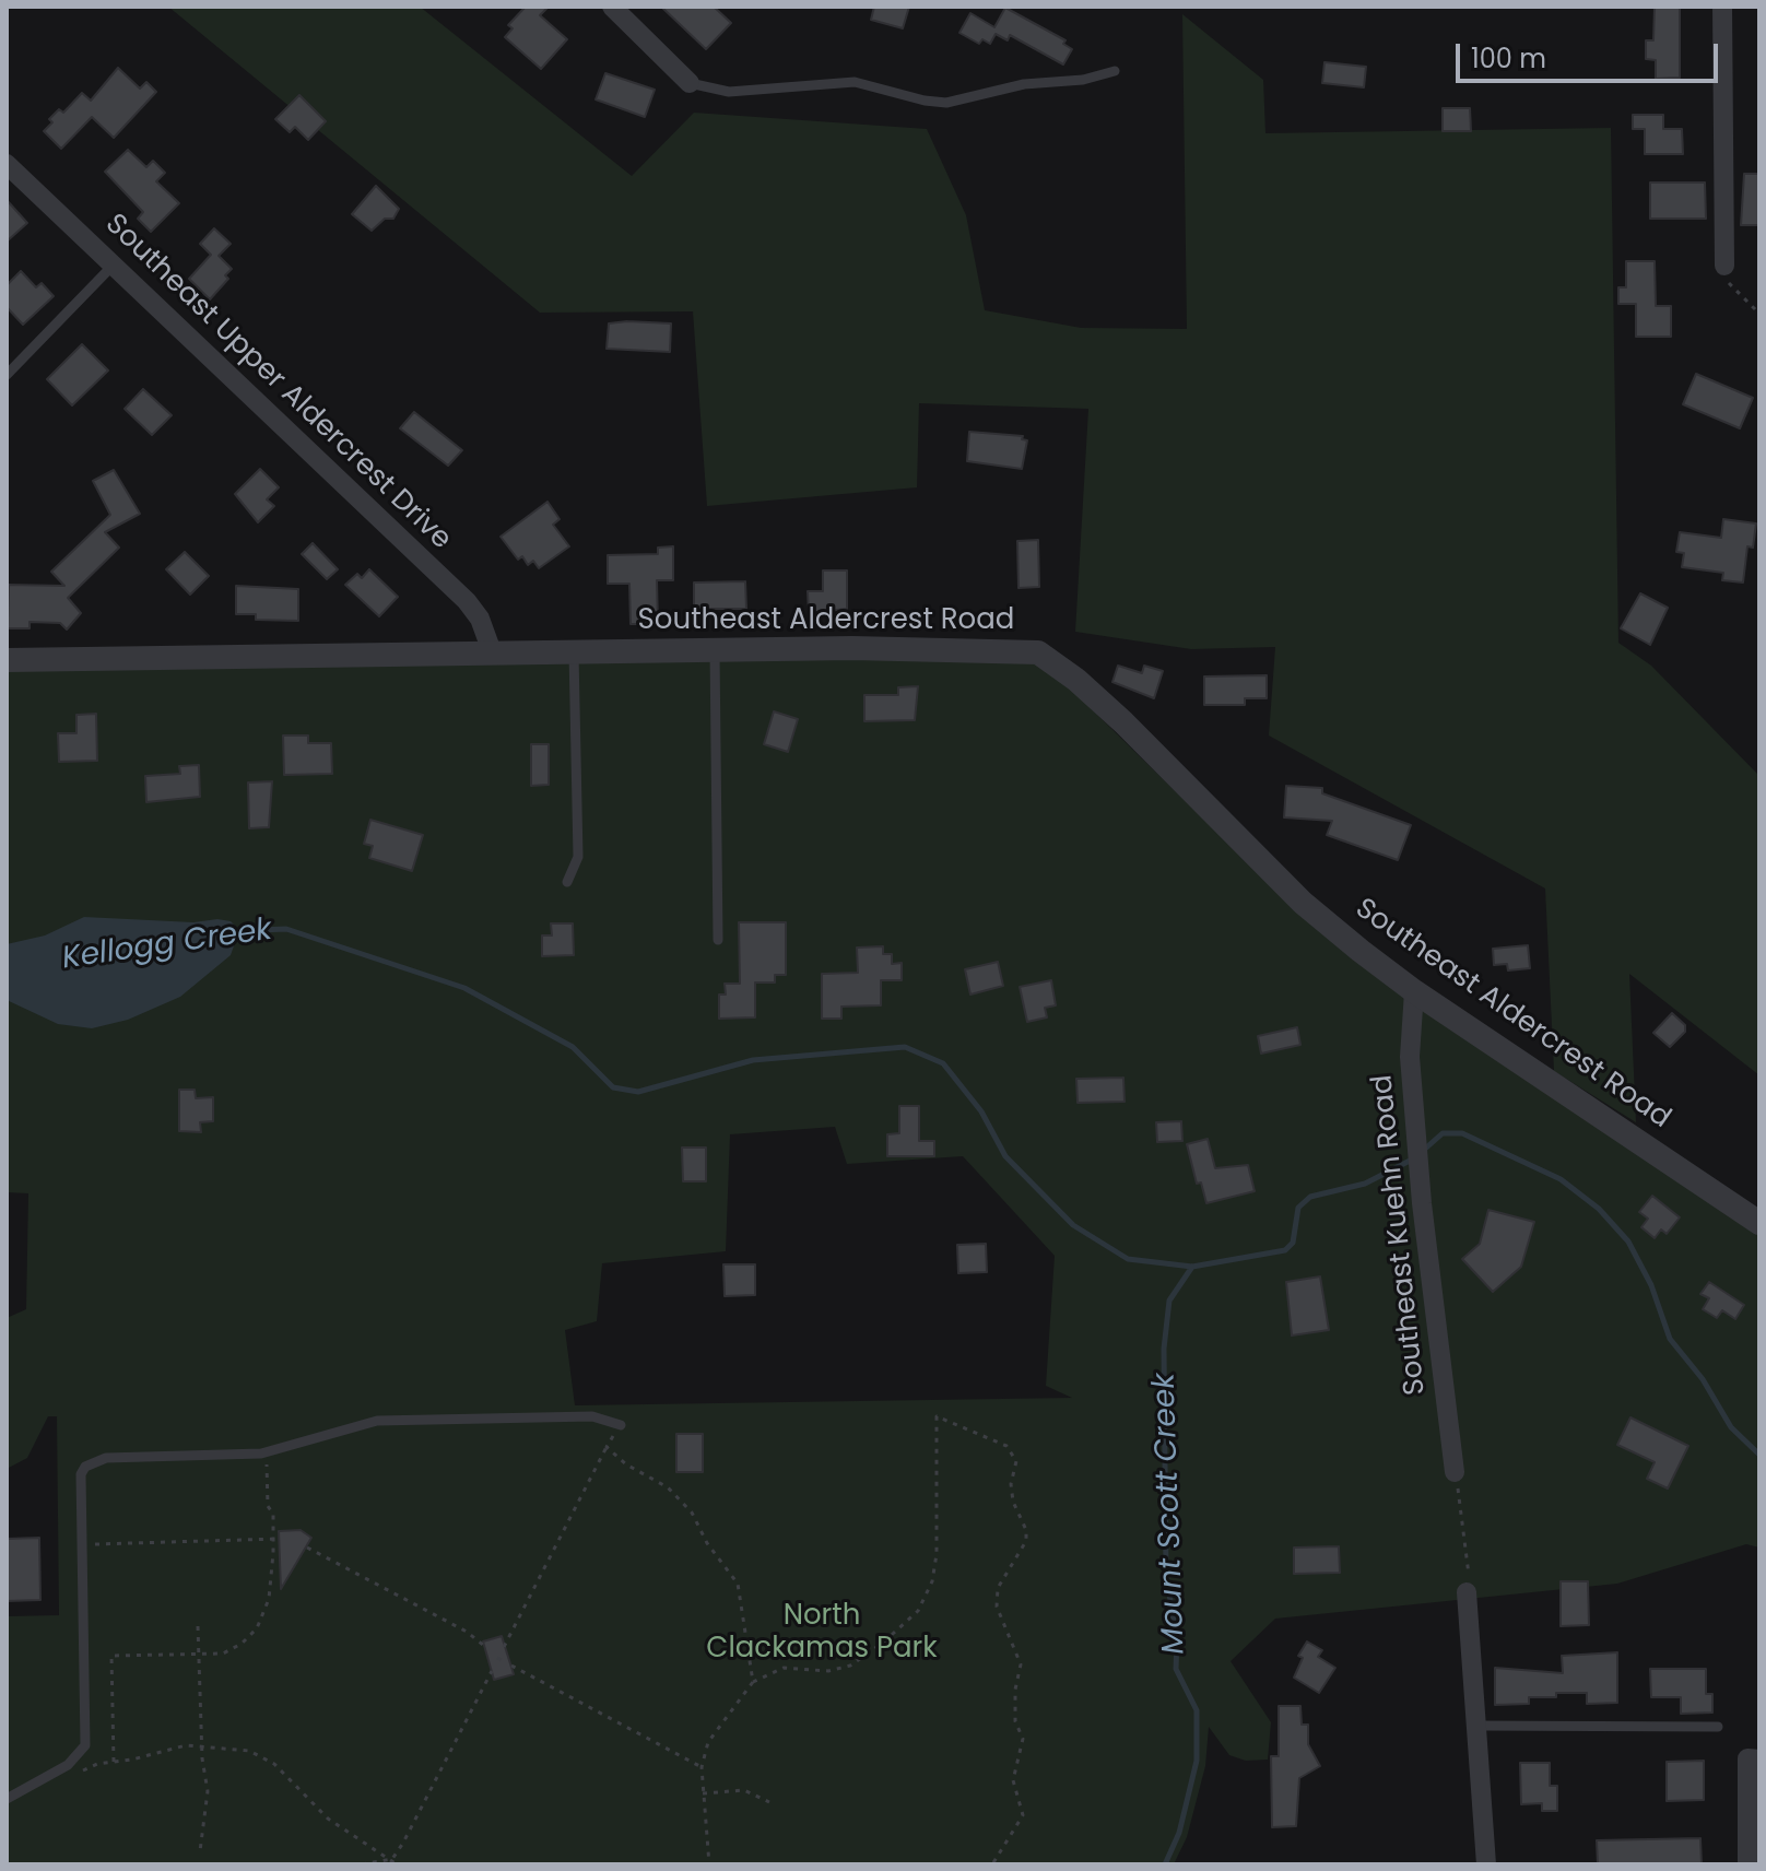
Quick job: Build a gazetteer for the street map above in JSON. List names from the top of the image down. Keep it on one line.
{"streets":{"street":["Southeast Upper Aldercrest Drive","Southeast Aldercrest Road","Southeast Kuehn Road"]},"crossings":[["Southeast Upper Aldercrest Drive","Southeast Aldercrest Road"],["Southeast Aldercrest Road","Southeast Kuehn Road"]],"water":["Kellogg Creek","Mount Scott Creek"],"parks":["North Clackamas Park"],"scale_bar":"100 m"}
